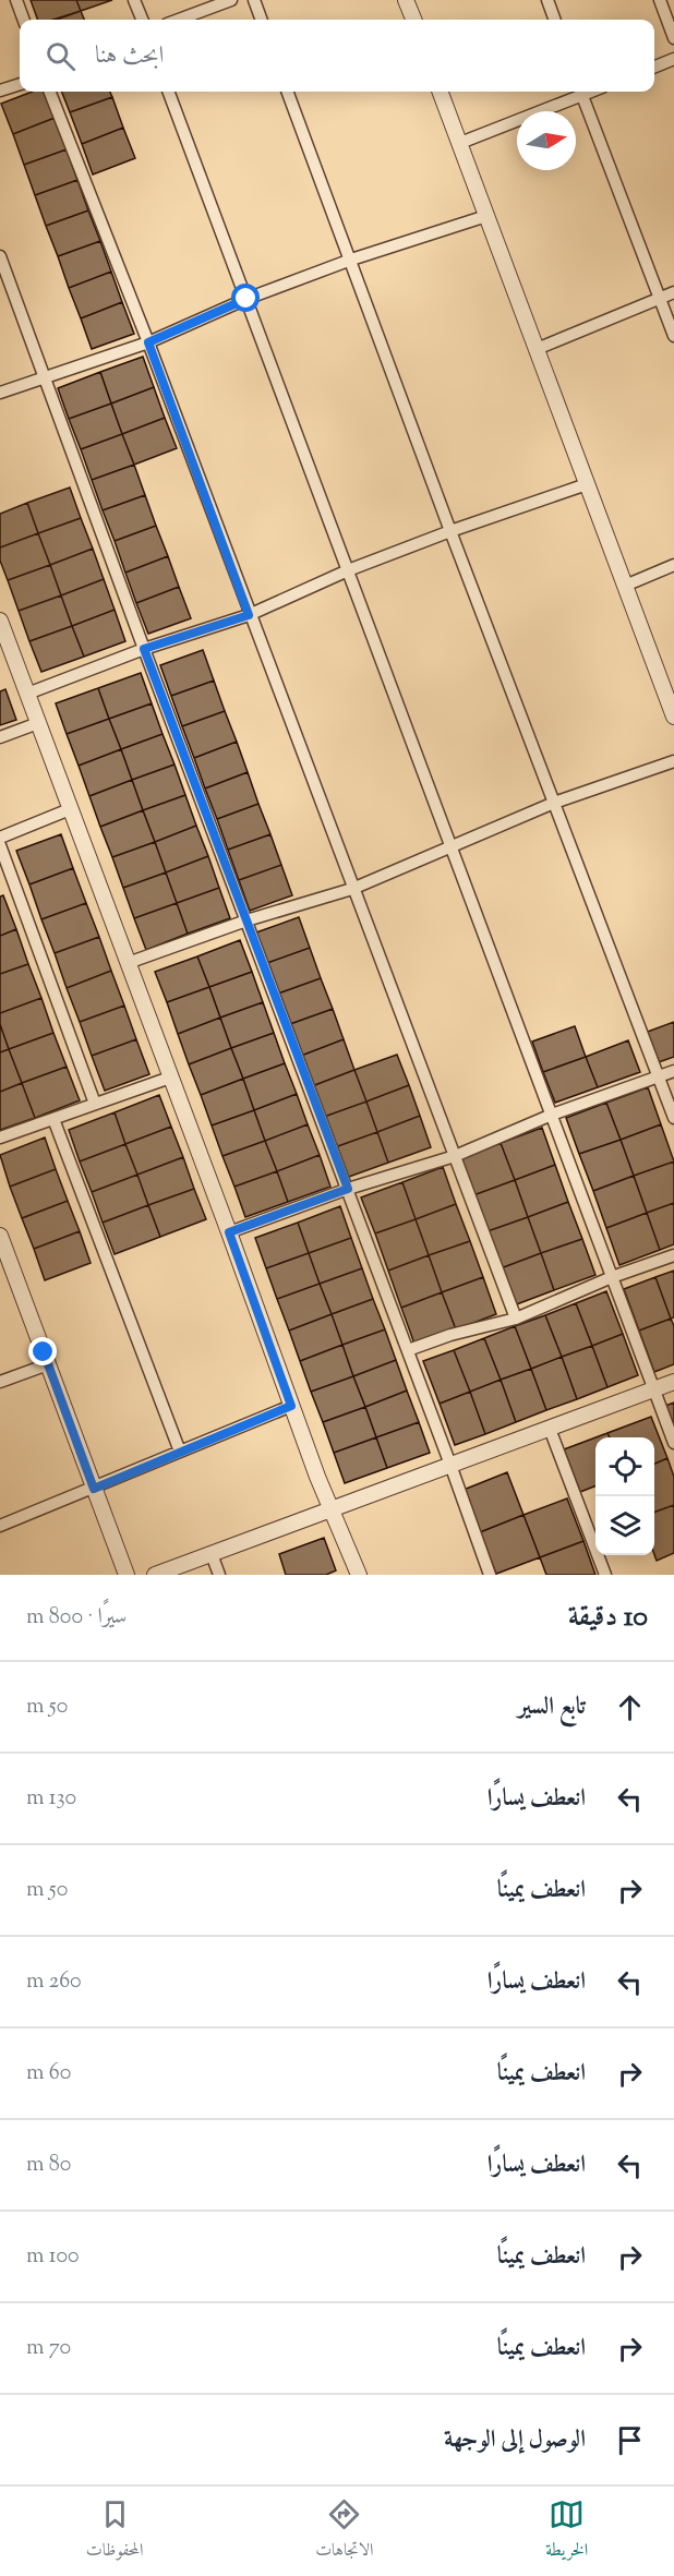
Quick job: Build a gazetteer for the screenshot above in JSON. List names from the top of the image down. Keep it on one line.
{"north":"right","page":{"search":"ابحث هنا","heading":["10 دقيقة","سيرًا · 800 m"],"list":[["تابع السير","50 m"],["انعطف يسارًا","130 m"],["انعطف يمينًا","50 m"],["انعطف يسارًا","260 m"],["انعطف يمينًا","60 m"],["انعطف يسارًا","80 m"],["انعطف يمينًا","100 m"],["انعطف يمينًا","70 m"],"الوصول إلى الوجهة"],"nav":["الخريطة","الاتجاهات","المحفوظات"]}}
